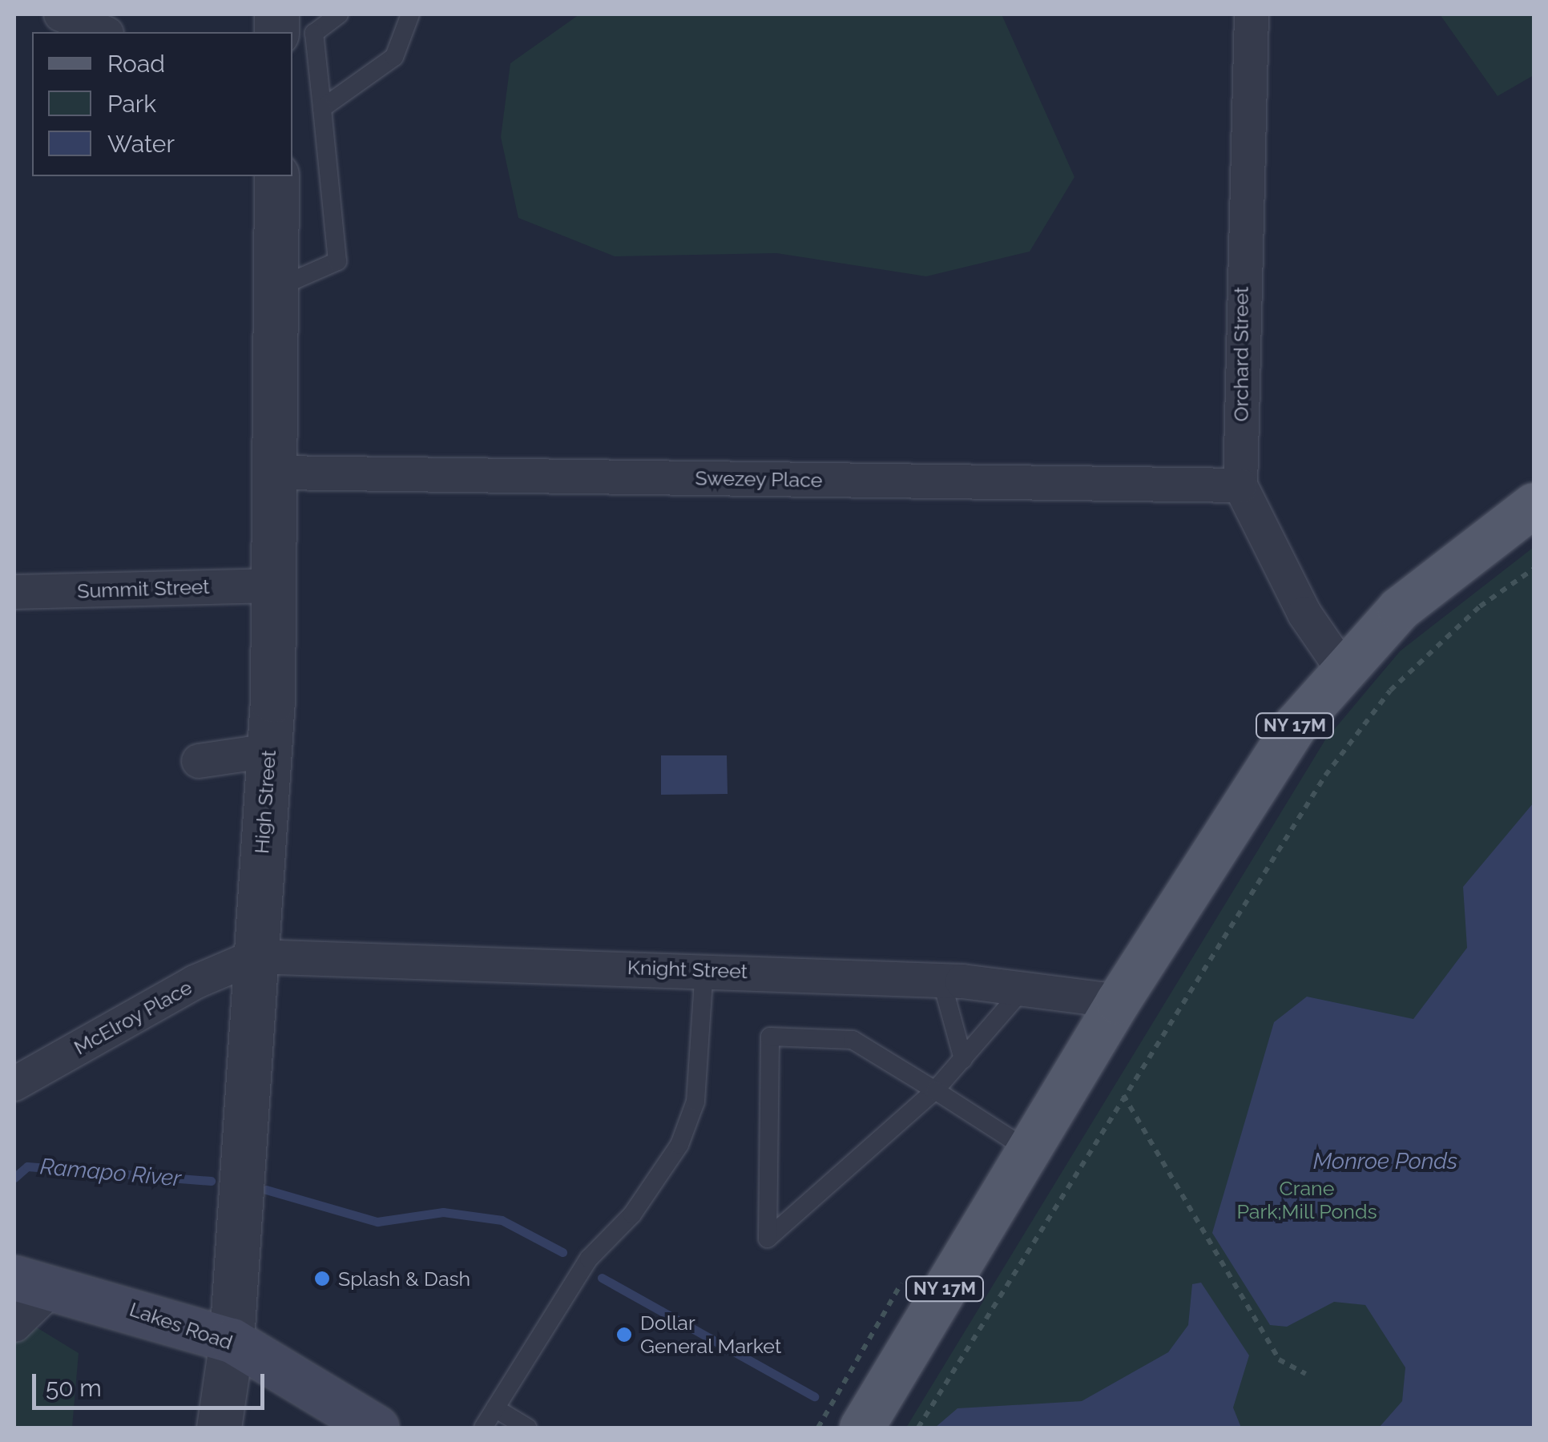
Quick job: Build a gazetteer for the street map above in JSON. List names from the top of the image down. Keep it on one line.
{"streets":{"main road":["NY 17M","Lakes Road"],"street":["Orchard Street","Swezey Place","Summit Street","High Street","Knight Street","McElroy Place"]},"crossings":[["Orchard Street","Swezey Place"],["Orchard Street","NY 17M"],["Swezey Place","High Street"],["Summit Street","High Street"],["NY 17M","Knight Street"],["High Street","Knight Street"],["High Street","McElroy Place"],["High Street","Lakes Road"],["Knight Street","McElroy Place"]],"water":["Monroe Ponds","Ramapo River"],"parks":["Crane Park;Mill Ponds"],"places":["Splash & Dash","Dollar General Market"],"legend":["Road","Park","Water"],"scale_bar":"50 m"}
